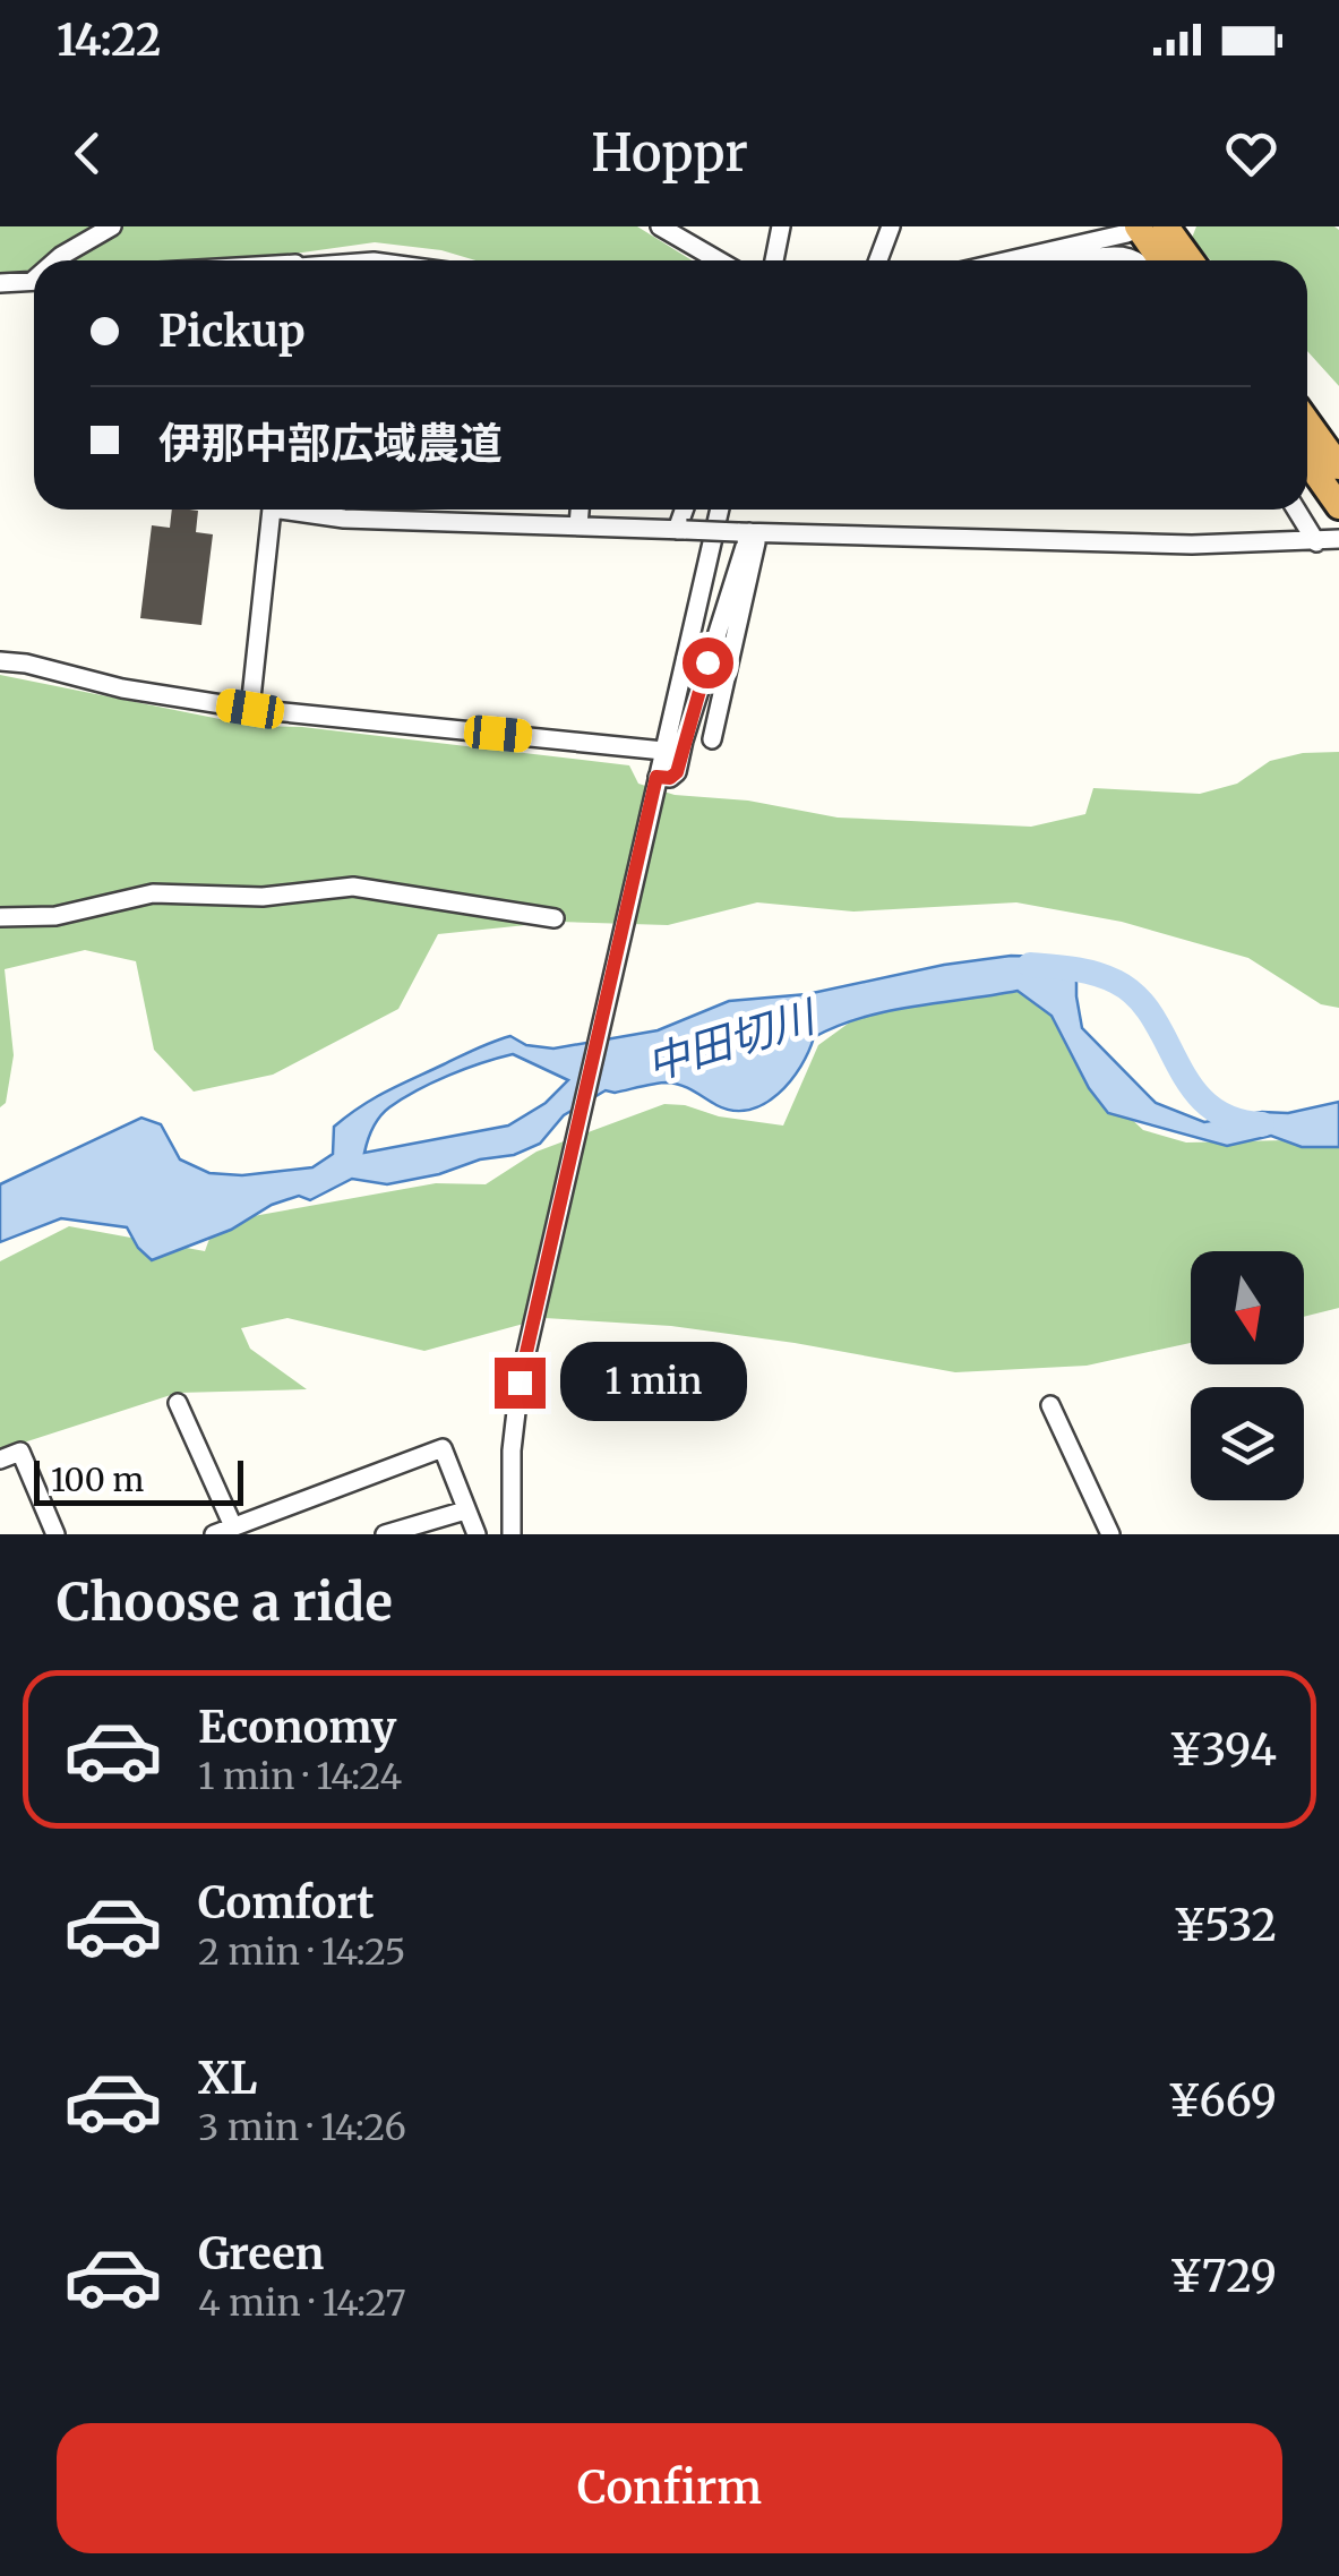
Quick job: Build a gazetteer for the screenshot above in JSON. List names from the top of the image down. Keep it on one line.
{"water":["中田切川"],"scale_bar":"100 m","north":"bottom","page":{"status":"14:22","header":"Hoppr","banner":["Pickup","伊那中部広域農道"],"bubble":"1 min","scale":"100 m","heading":"Choose a ride","list":[{"name":"Economy","note":"1 min · 14:24","value":"¥394"},{"name":"Comfort","note":"2 min · 14:25","value":"¥532"},{"name":"XL","note":"3 min · 14:26","value":"¥669"},{"name":"Green","note":"4 min · 14:27","value":"¥729"}],"buttons":"Confirm"}}
